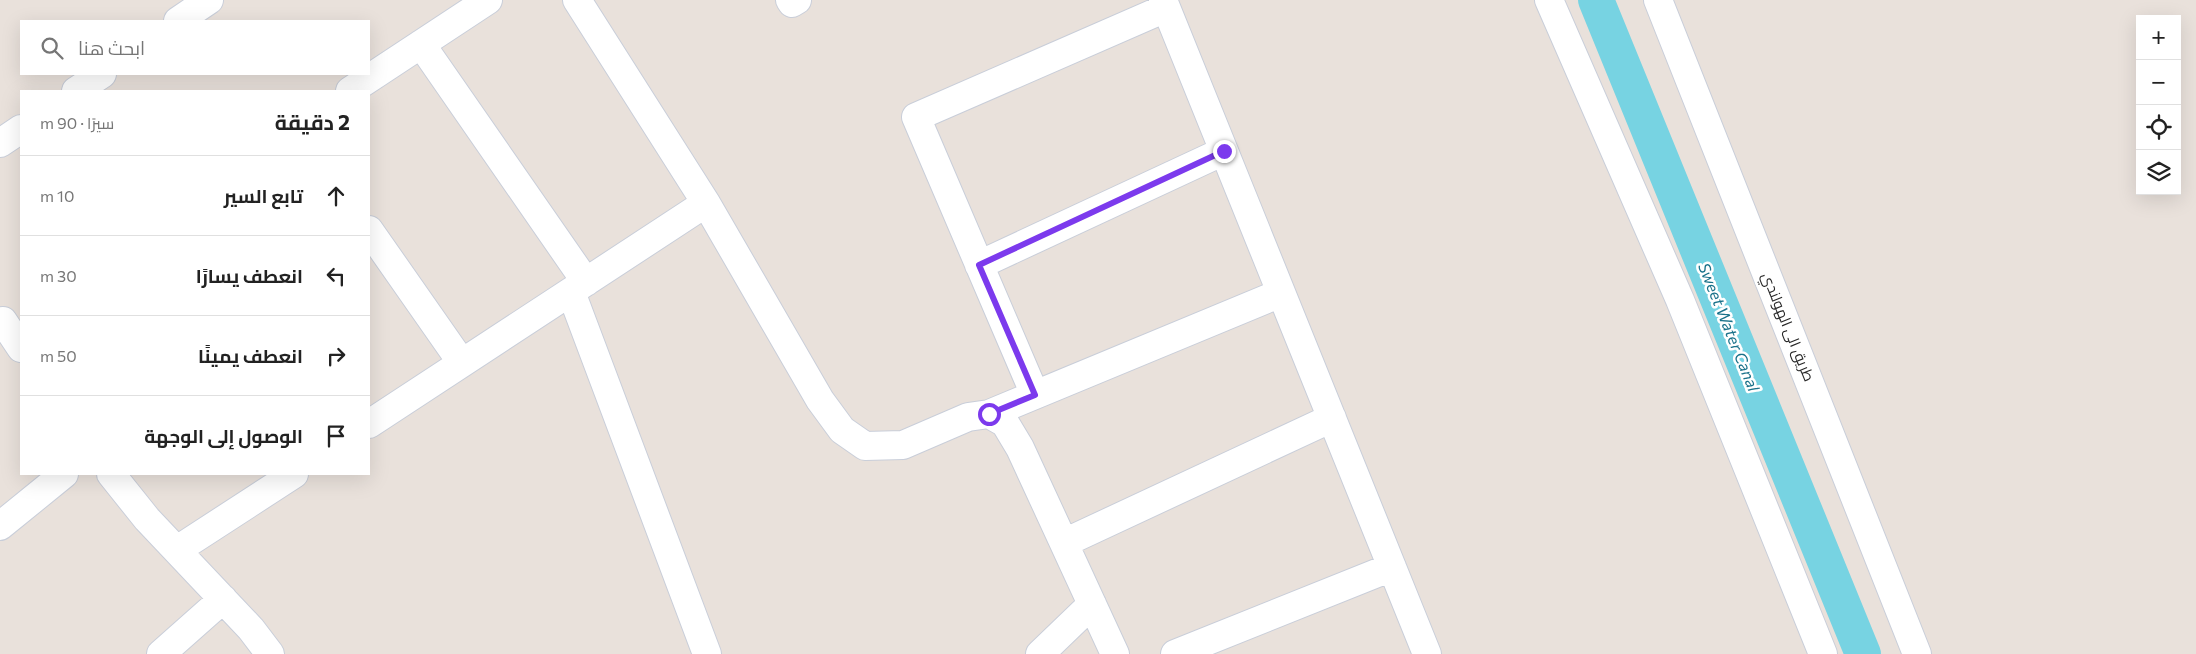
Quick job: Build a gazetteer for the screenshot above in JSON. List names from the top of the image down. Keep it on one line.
{"streets":{"street":["طريق الى الهولندي"]},"water":["Sweet Water Canal"],"page":{"map_buttons":["+","−"],"search":"ابحث هنا","heading":["2 دقيقة","سيرًا · 90 m"],"list":[["تابع السير","10 m"],["انعطف يسارًا","30 m"],["انعطف يمينًا","50 m"],"الوصول إلى الوجهة"]}}
